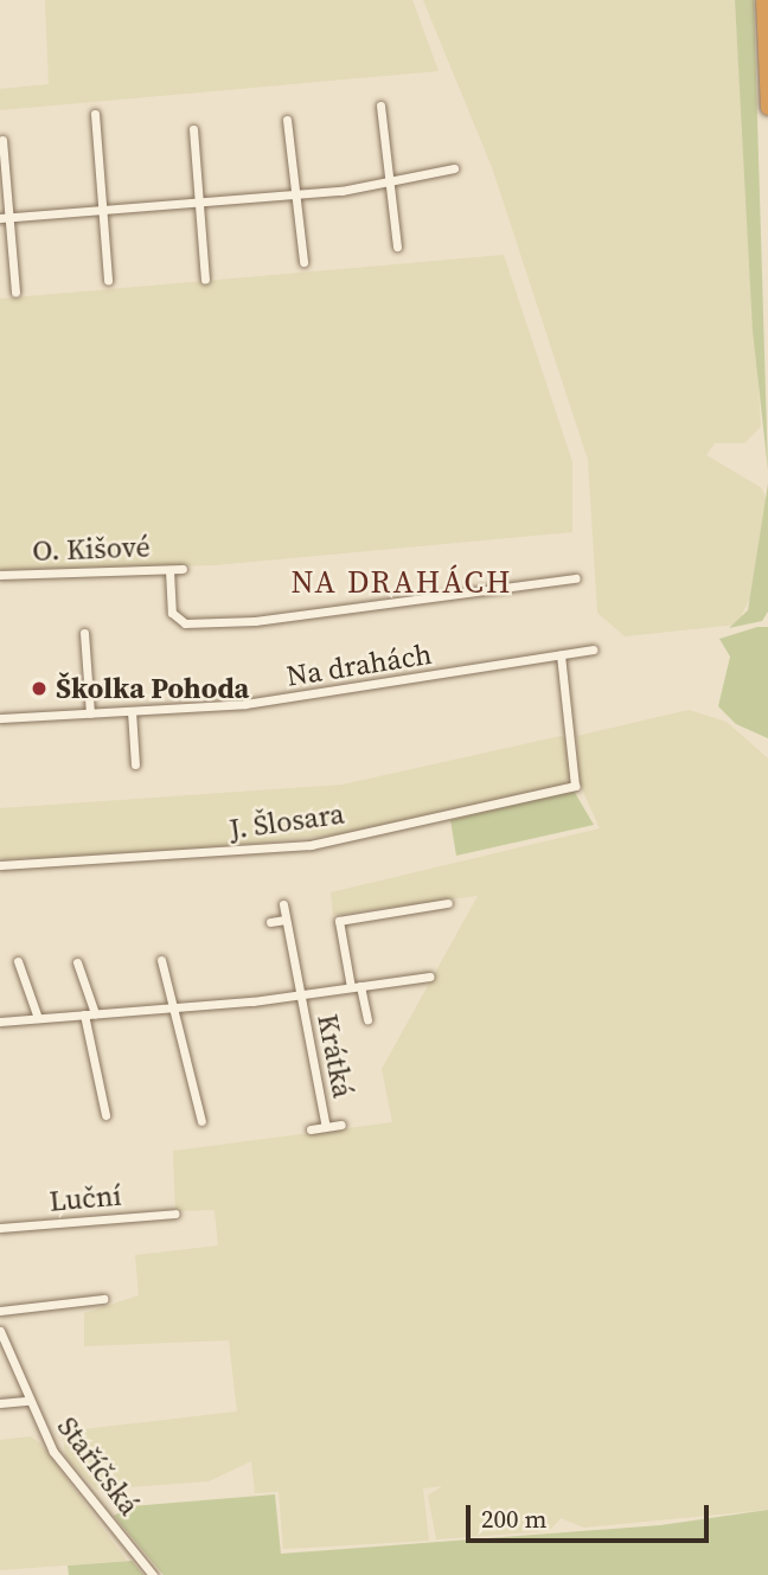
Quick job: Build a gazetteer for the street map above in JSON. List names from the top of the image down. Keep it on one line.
{"streets":{"street":["O. Kišové","Na drahách","J. Šlosara","Krátká","Luční","Staříčská"]},"crossings":[["Na drahách","J. Šlosara"]],"districts":["NA DRAHÁCH"],"places":["Školka Pohoda"],"scale_bar":"200 m"}
